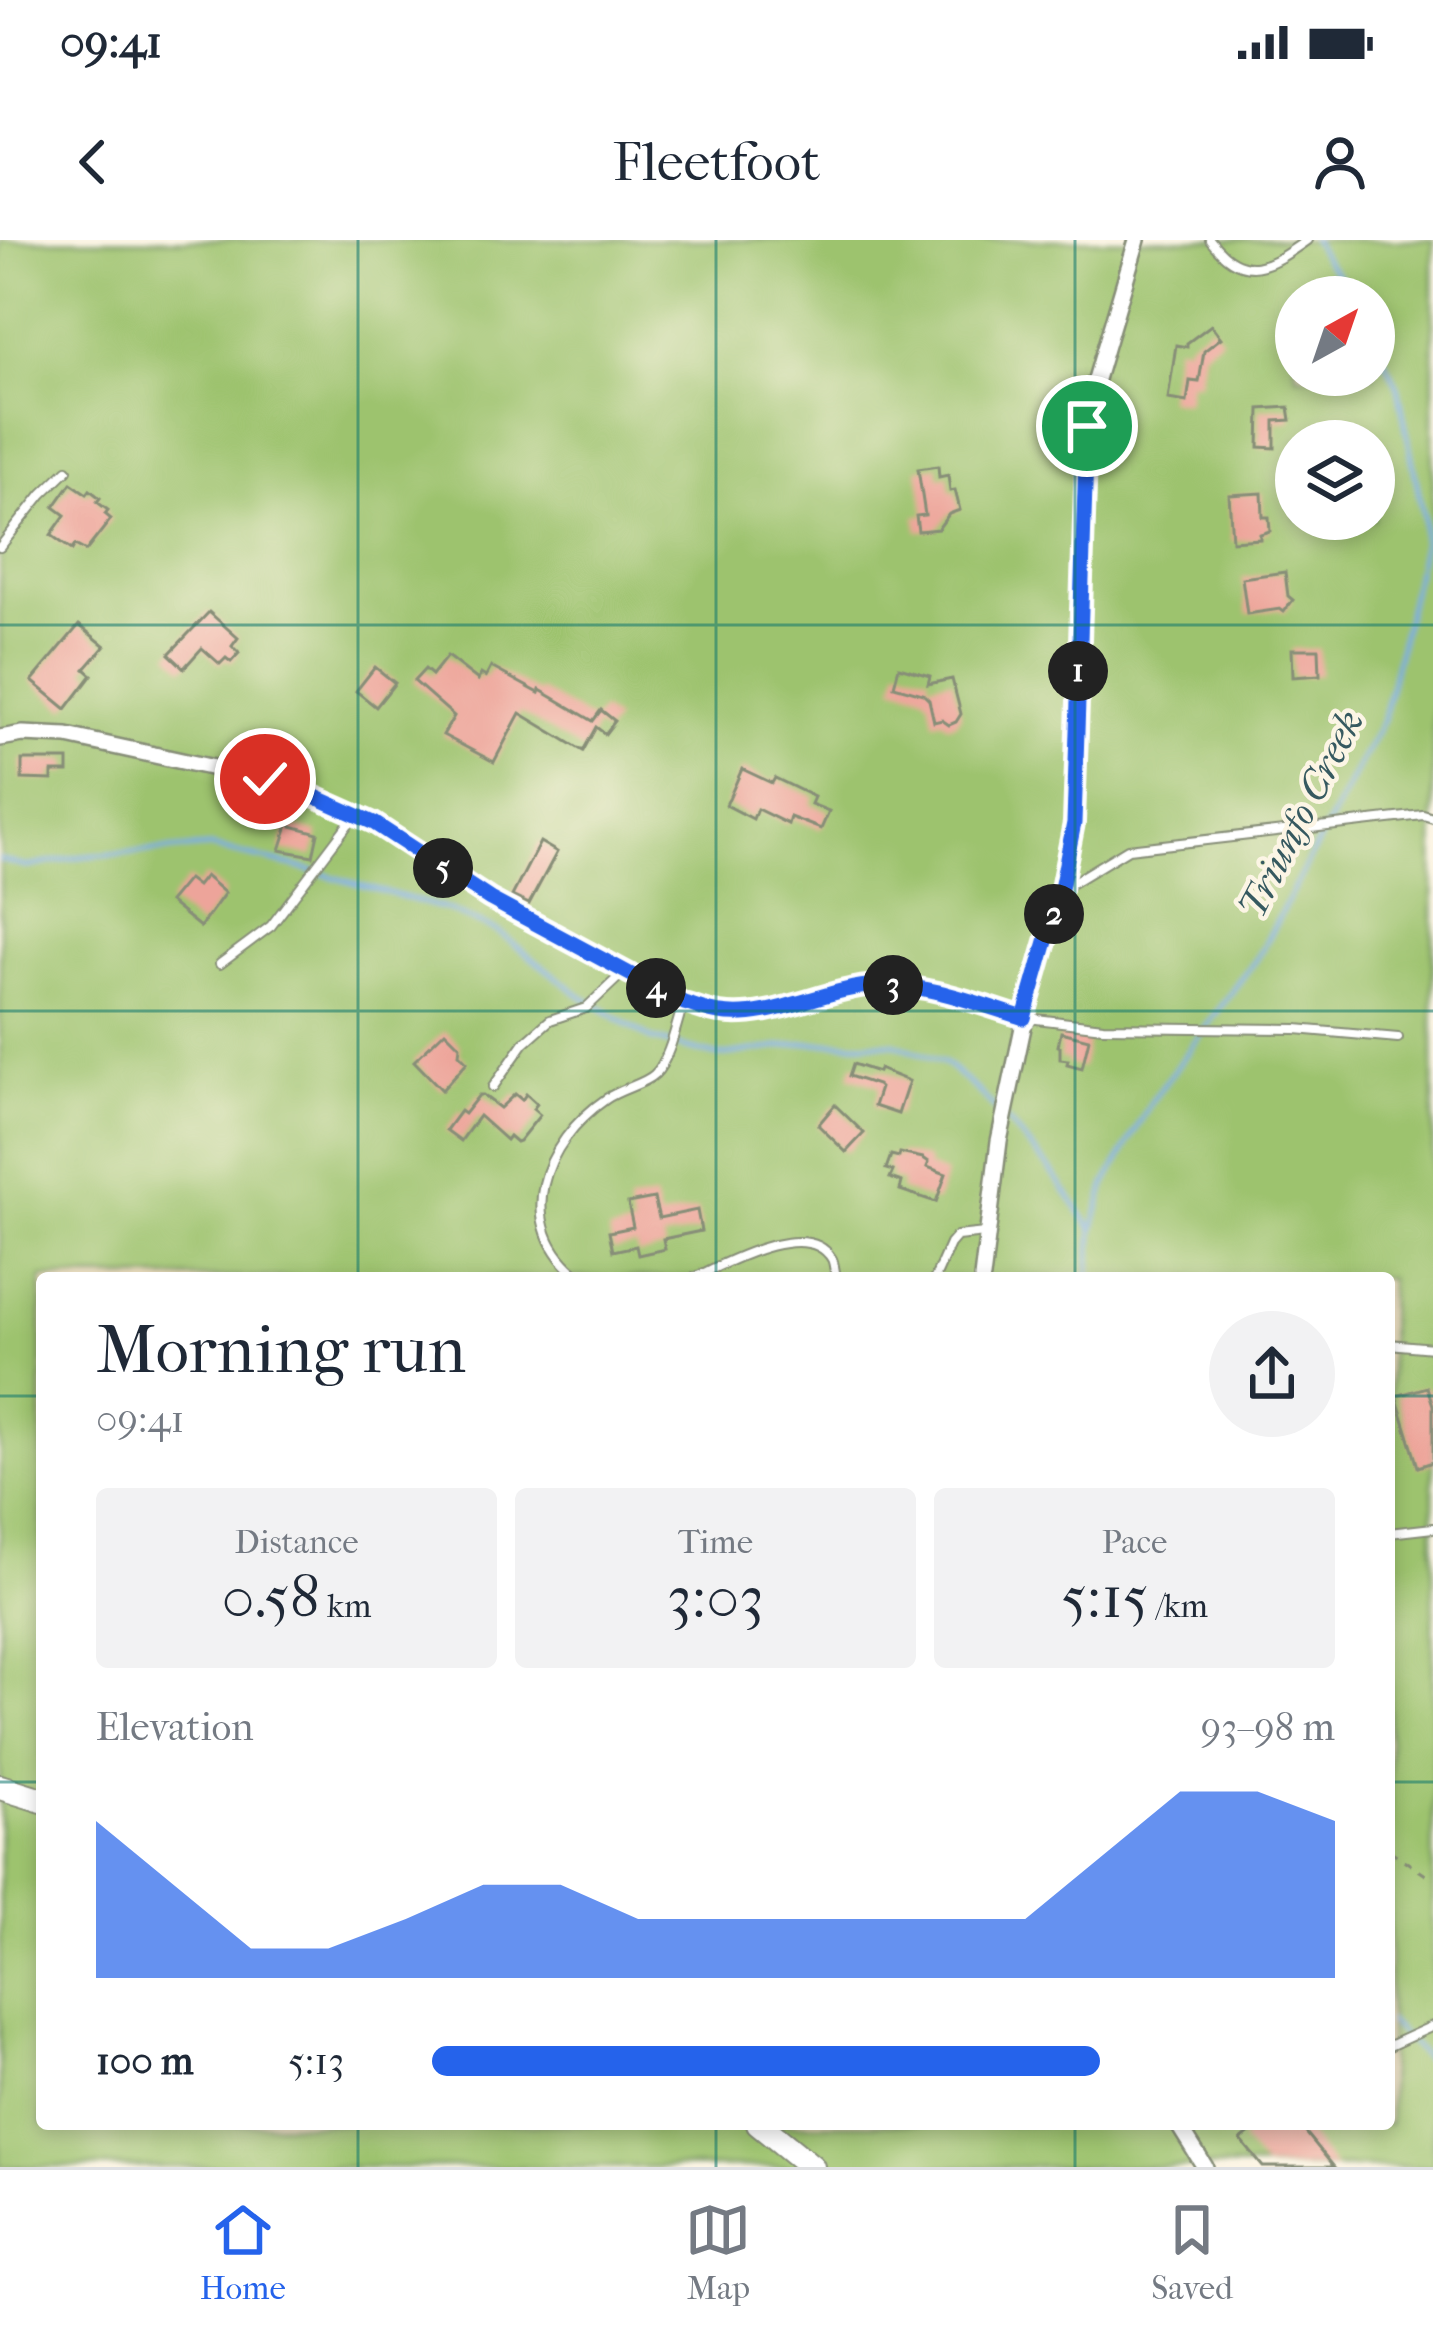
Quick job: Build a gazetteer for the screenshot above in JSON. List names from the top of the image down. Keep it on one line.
{"water":["Triunfo Creek"],"north":"top right","page":{"status":"09:41","header":"Fleetfoot","pins":["1","5","2","3","4"],"heading":["Morning run","09:41"],"stats":[["Distance","0.58 km"],["Time","3:03"],["Pace","5:15 /km"]],"chart":["Elevation","93–98 m"],"list":[{"name":"100 m","note":"5:13"}],"tabs":["Home","Map","Saved"]}}
